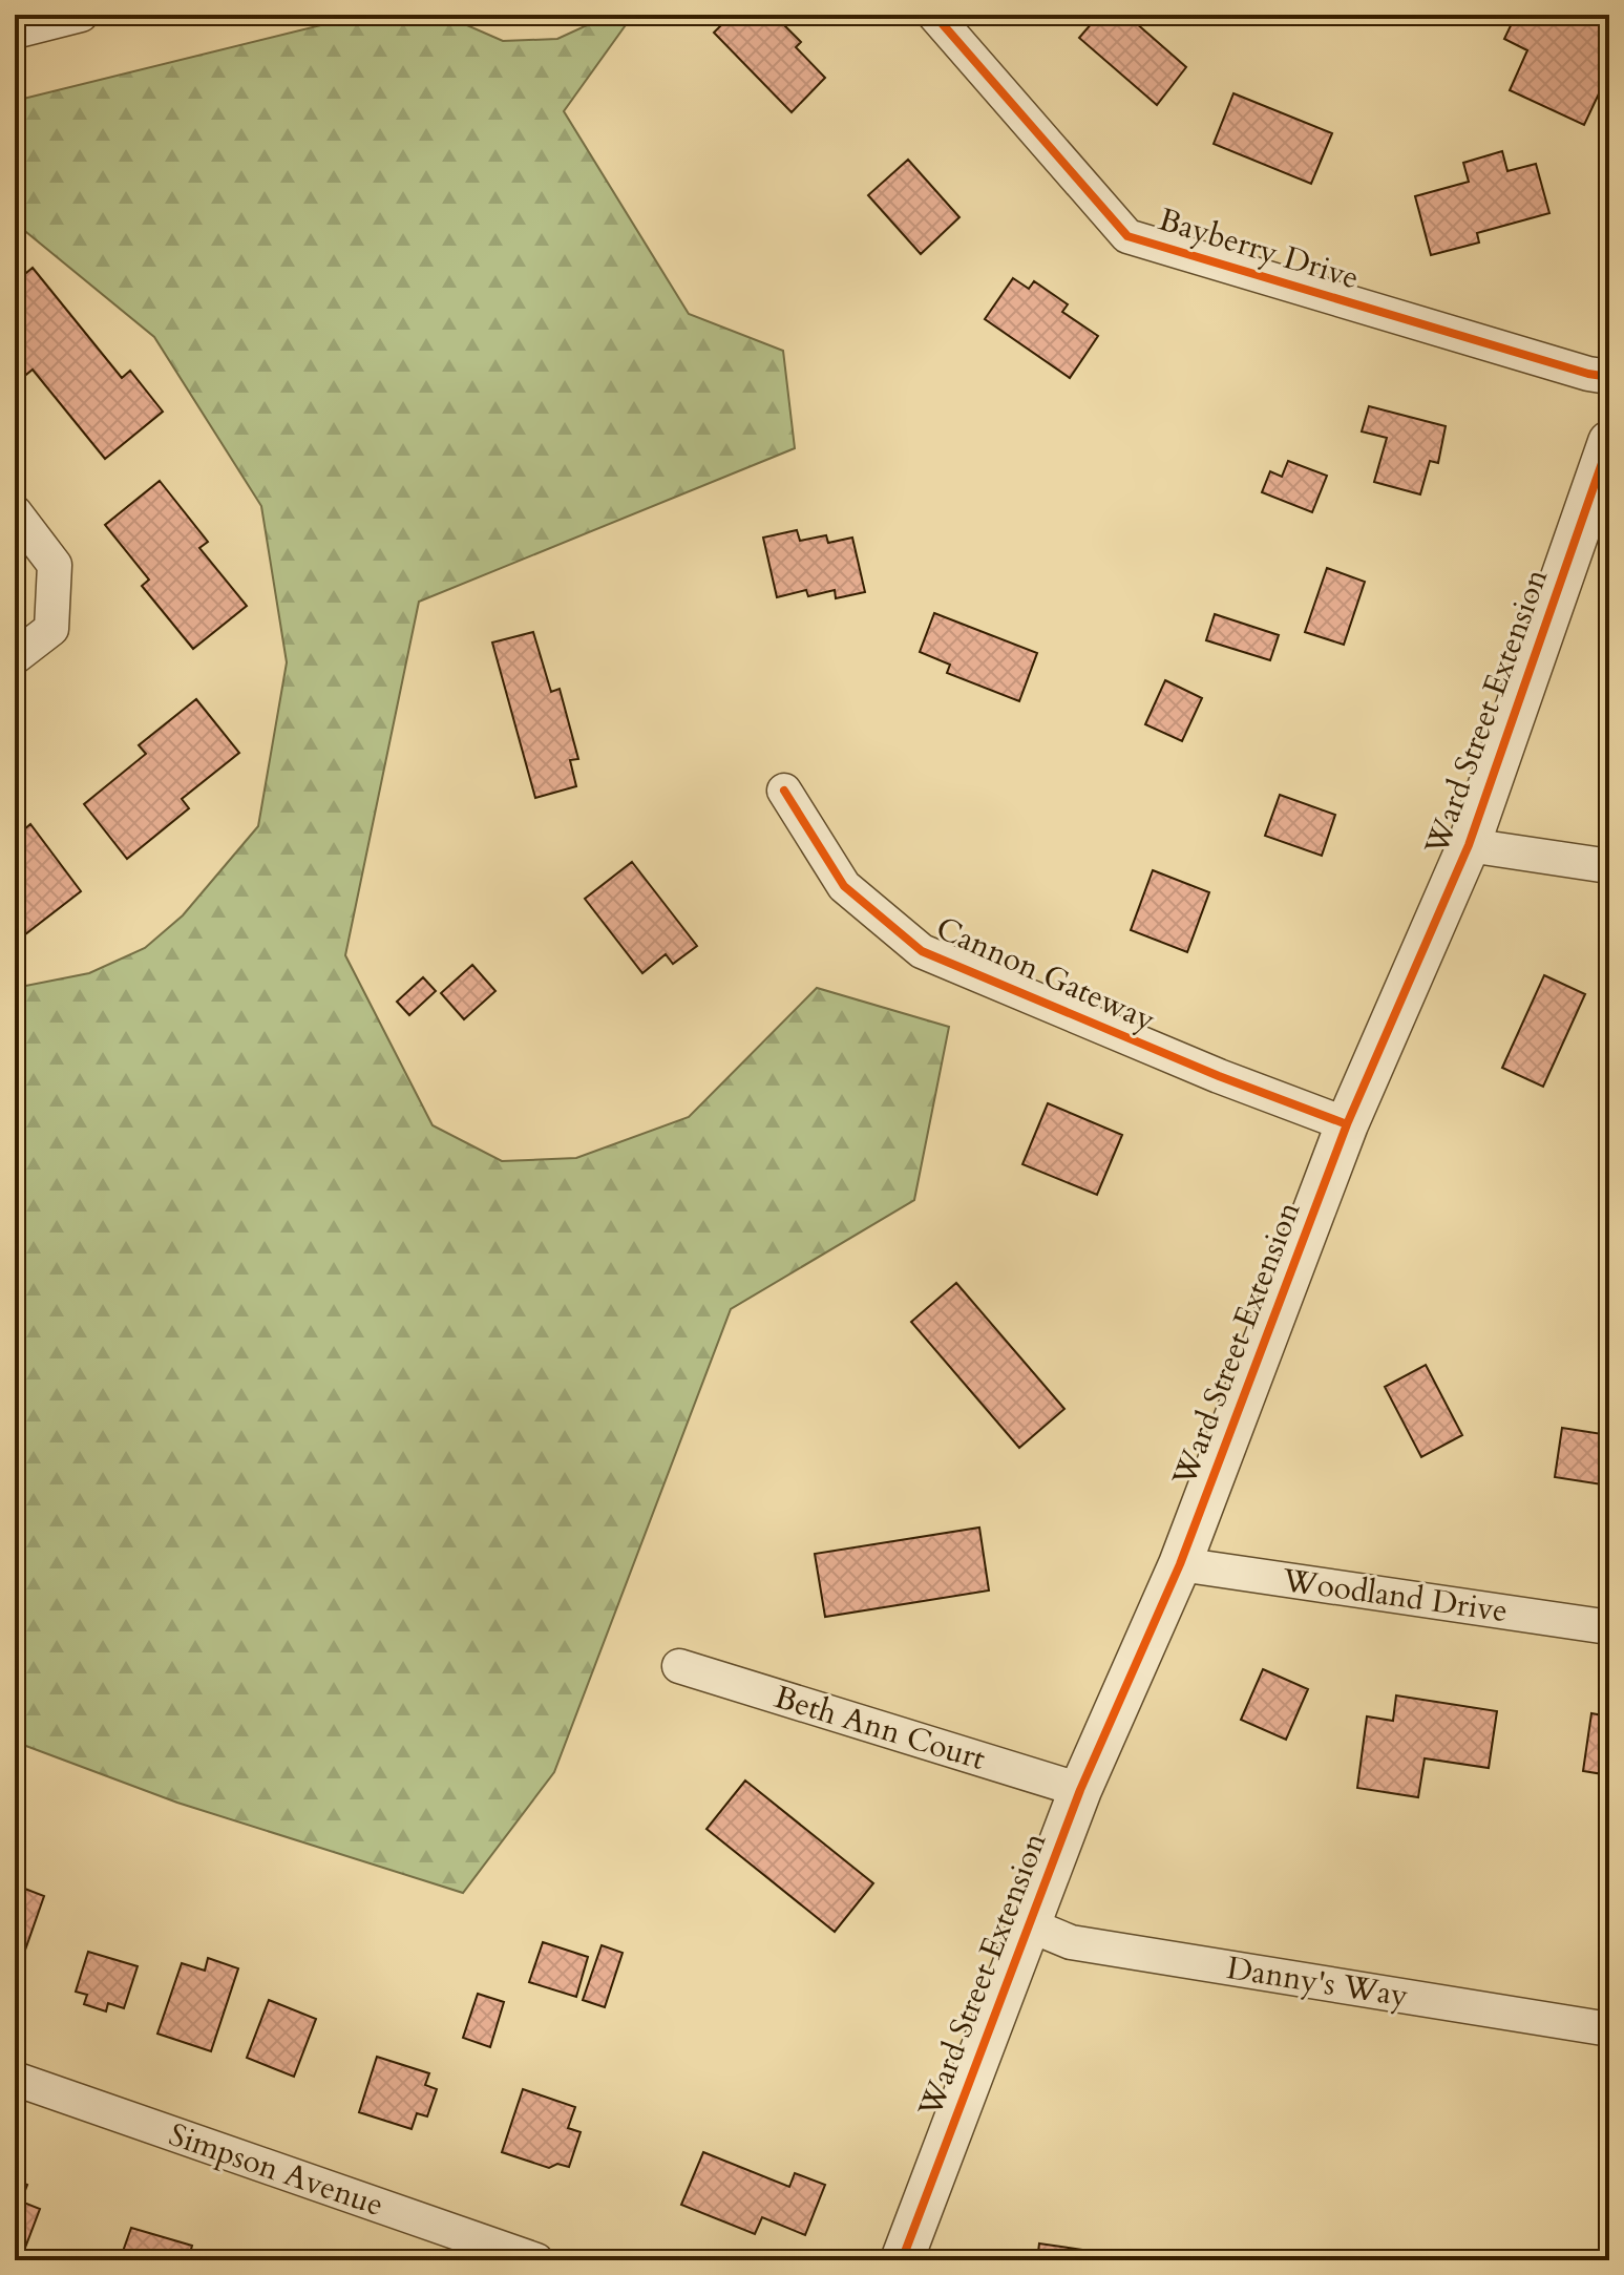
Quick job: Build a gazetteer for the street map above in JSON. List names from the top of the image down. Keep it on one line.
{"streets":{"street":["Bayberry Drive","Ward Street Extension","Cannon Gateway","Woodland Drive","Beth Ann Court","Danny's Way","Simpson Avenue"]},"crossings":[["Ward Street Extension","Cannon Gateway"],["Ward Street Extension","Woodland Drive"],["Ward Street Extension","Beth Ann Court"],["Ward Street Extension","Danny's Way"]]}
